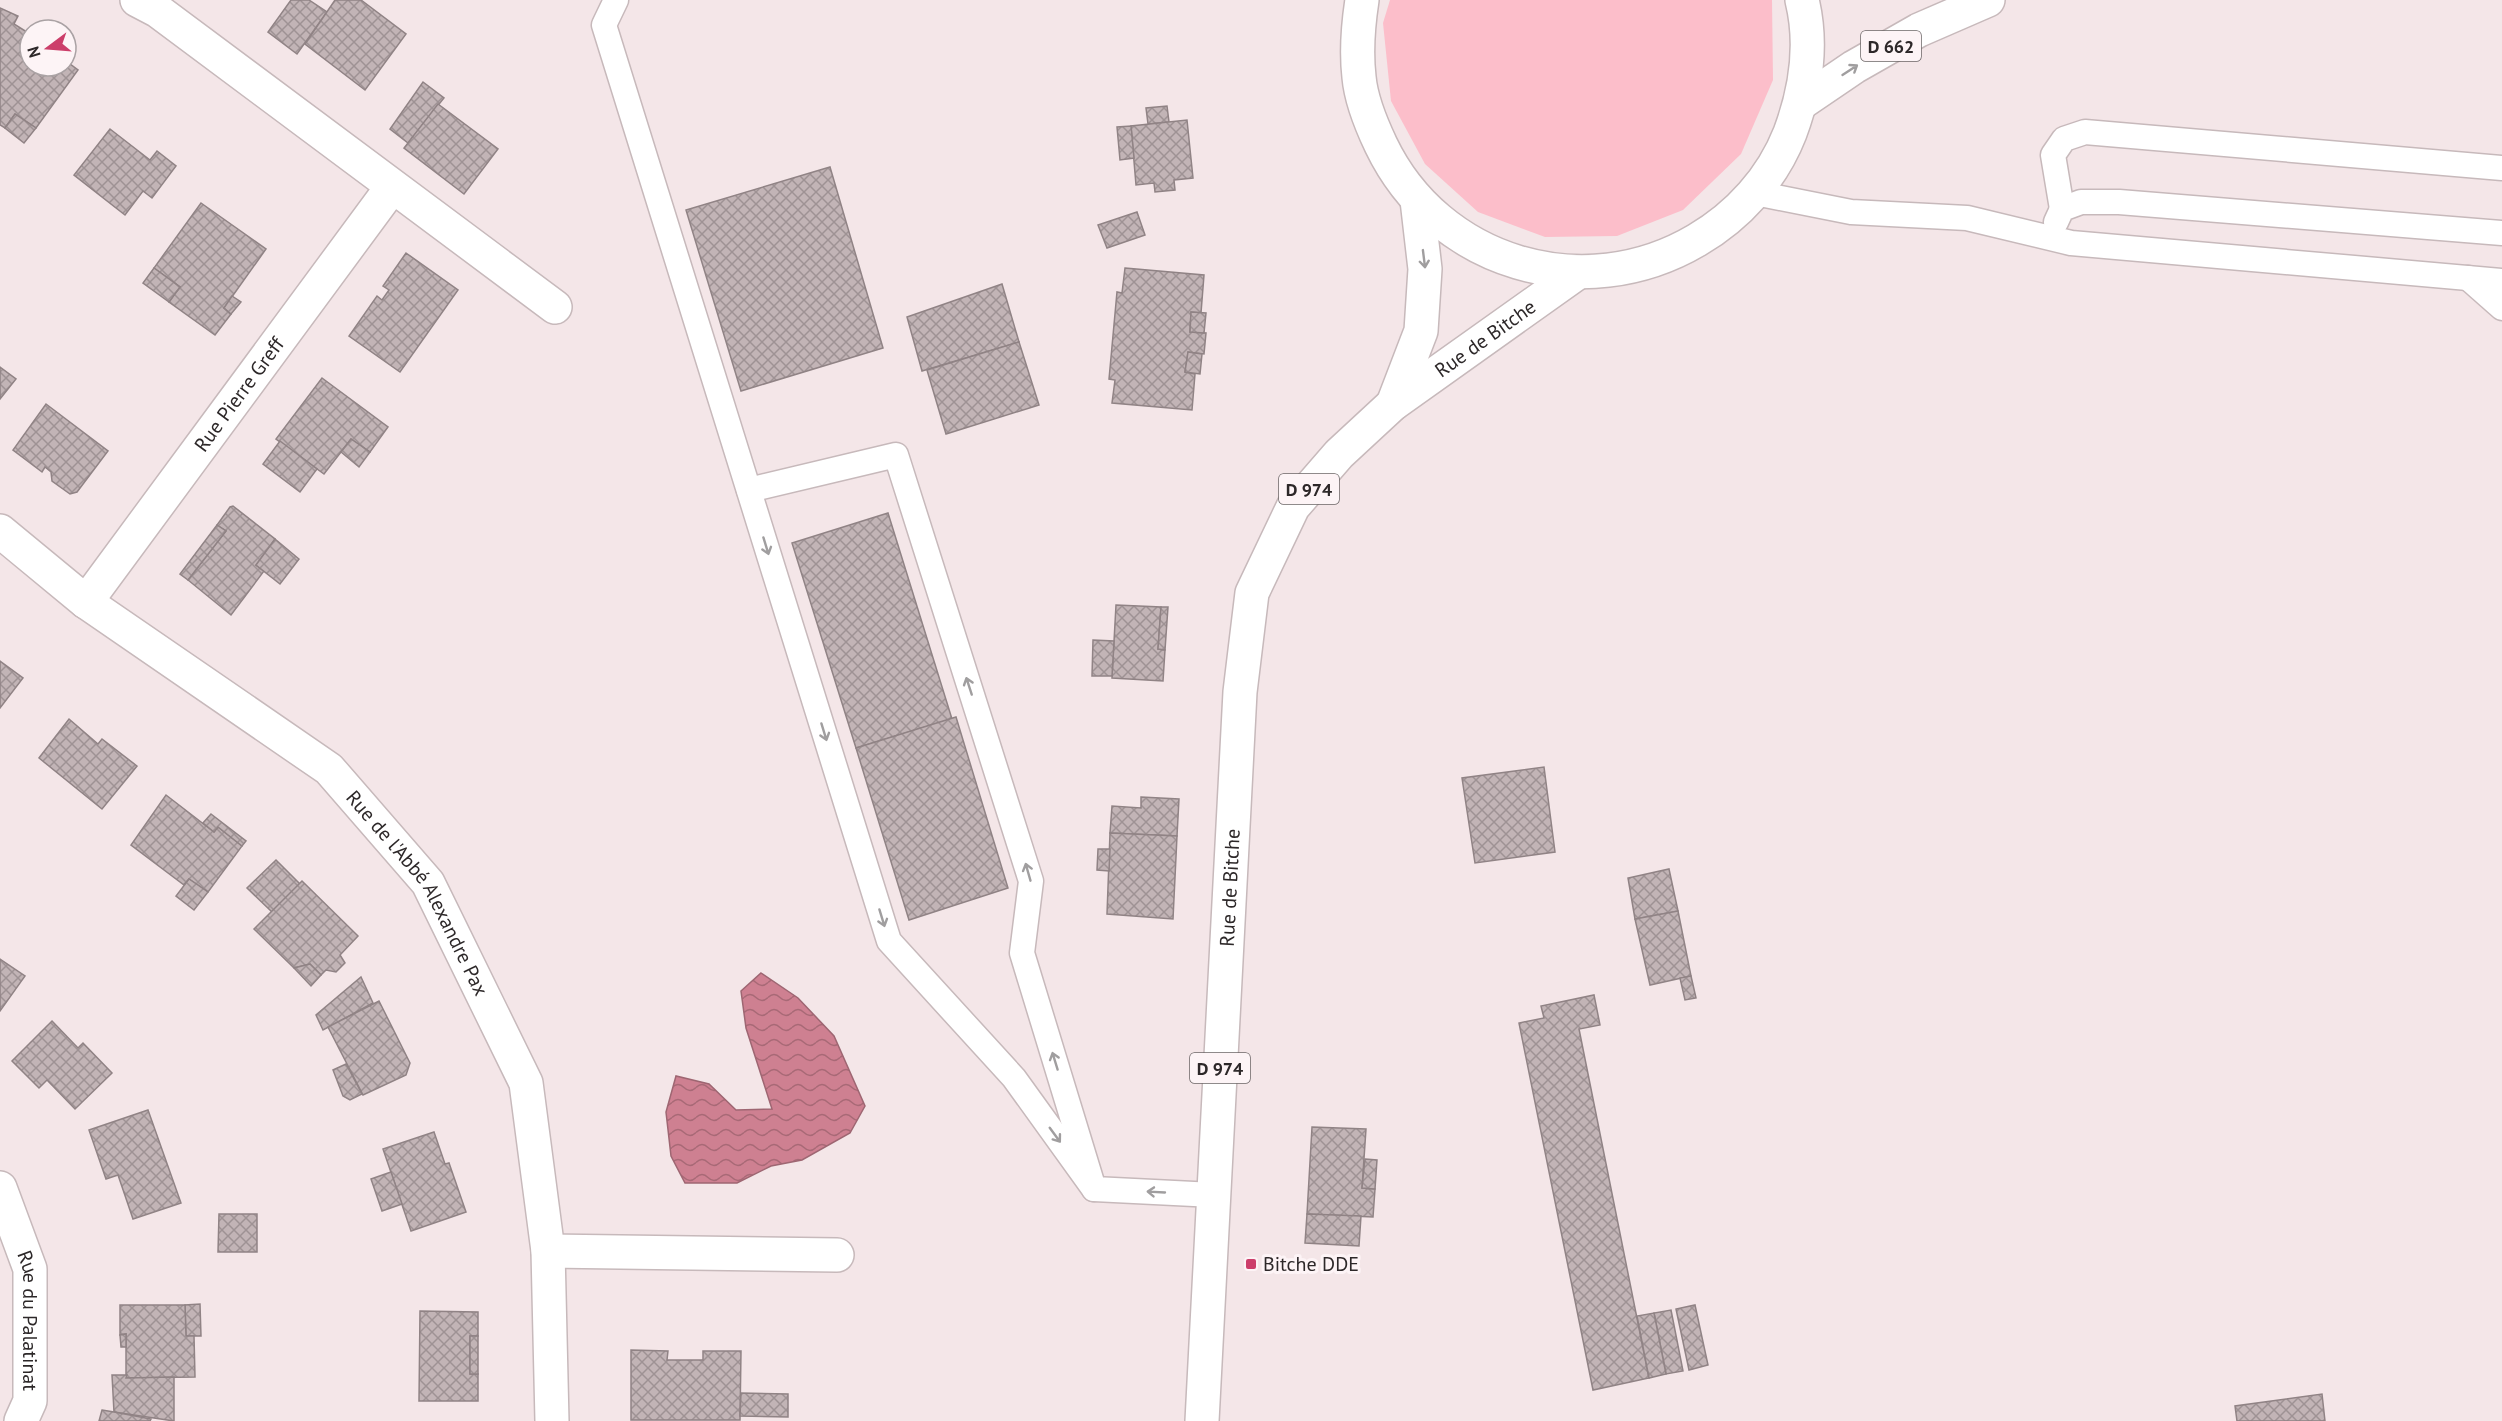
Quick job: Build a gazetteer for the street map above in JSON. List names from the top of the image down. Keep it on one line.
{"streets":{"street":["D 662","Rue de Bitche","Rue Pierre Greff","D 974","Rue de l'Abbé Alexandre Pax","Rue du Palatinat"]},"crossings":[["Rue Pierre Greff","Rue de l'Abbé Alexandre Pax"]],"places":{"transit":["Bitche DDE"]},"north":"left"}
